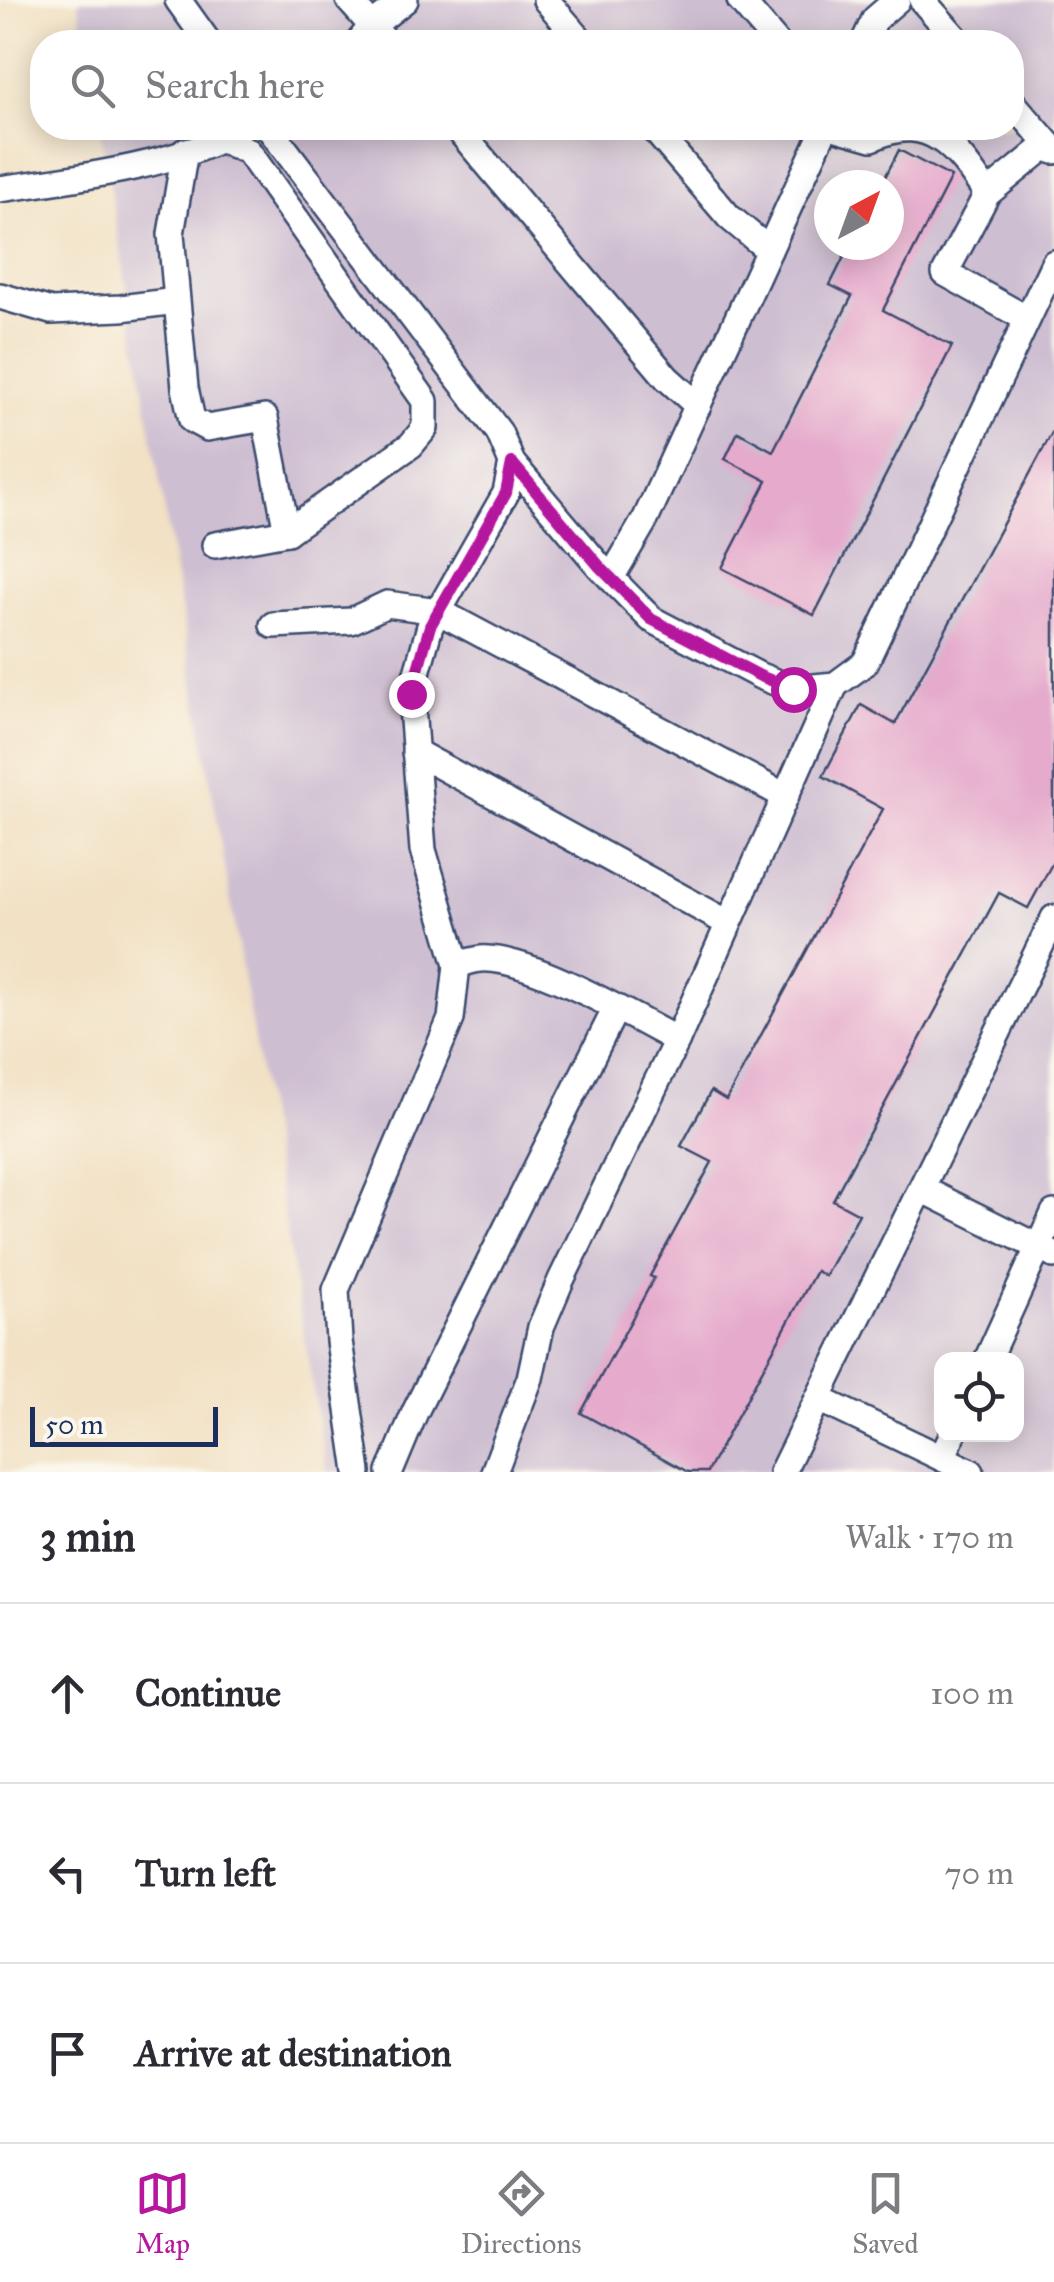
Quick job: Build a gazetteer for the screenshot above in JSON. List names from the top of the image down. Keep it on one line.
{"scale_bar":"50 m","north":"top right","page":{"search":"Search here","scale":"50 m","heading":["3 min","Walk · 170 m"],"list":[["Continue","100 m"],["Turn left","70 m"],"Arrive at destination"],"nav":["Map","Directions","Saved"]}}
